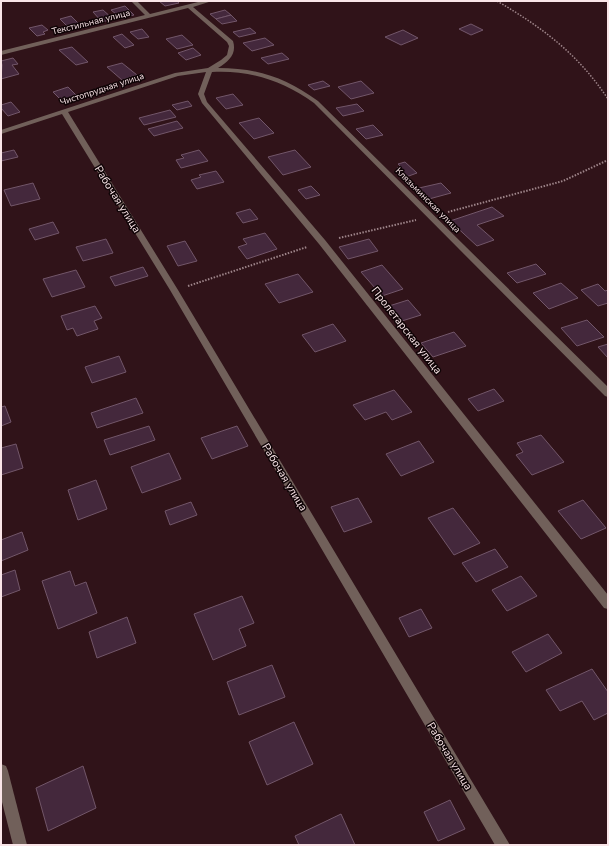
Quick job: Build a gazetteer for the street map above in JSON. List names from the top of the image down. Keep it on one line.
{"streets":{"street":["Текстильная улица","Чистопрудная улица","Рабочая улица","Клязьминская улица","Пролетарская улица"]},"crossings":[["Чистопрудная улица","Рабочая улица"],["Чистопрудная улица","Клязьминская улица"],["Чистопрудная улица","Пролетарская улица"],["Клязьминская улица","Пролетарская улица"]]}
